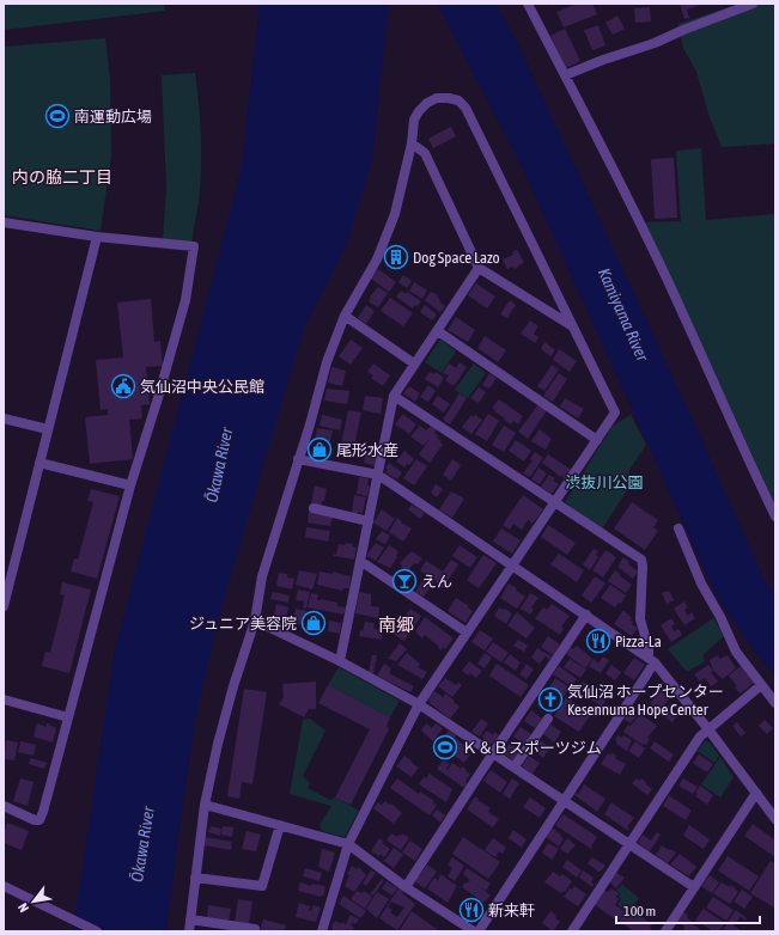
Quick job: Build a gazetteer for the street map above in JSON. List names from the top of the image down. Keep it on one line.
{"districts":["内の脇二丁目","南郷"],"water":["Kamiyama River","Ōkawa River"],"parks":["渋抜川公園"],"places":{"sports":["南運動広場","Ｋ＆Ｂスポーツジム"],"building":["Dog Space Lazo"],"public building":["気仙沼中央公民館"],"shop":["尾形水産","ジュニア美容院"],"bar":["えん"],"restaurant":["Pizza-La","新来軒"],"church":["気仙沼 ホープセンター Kesennuma Hope Center"]},"scale_bar":"100 m","north":"bottom left"}
